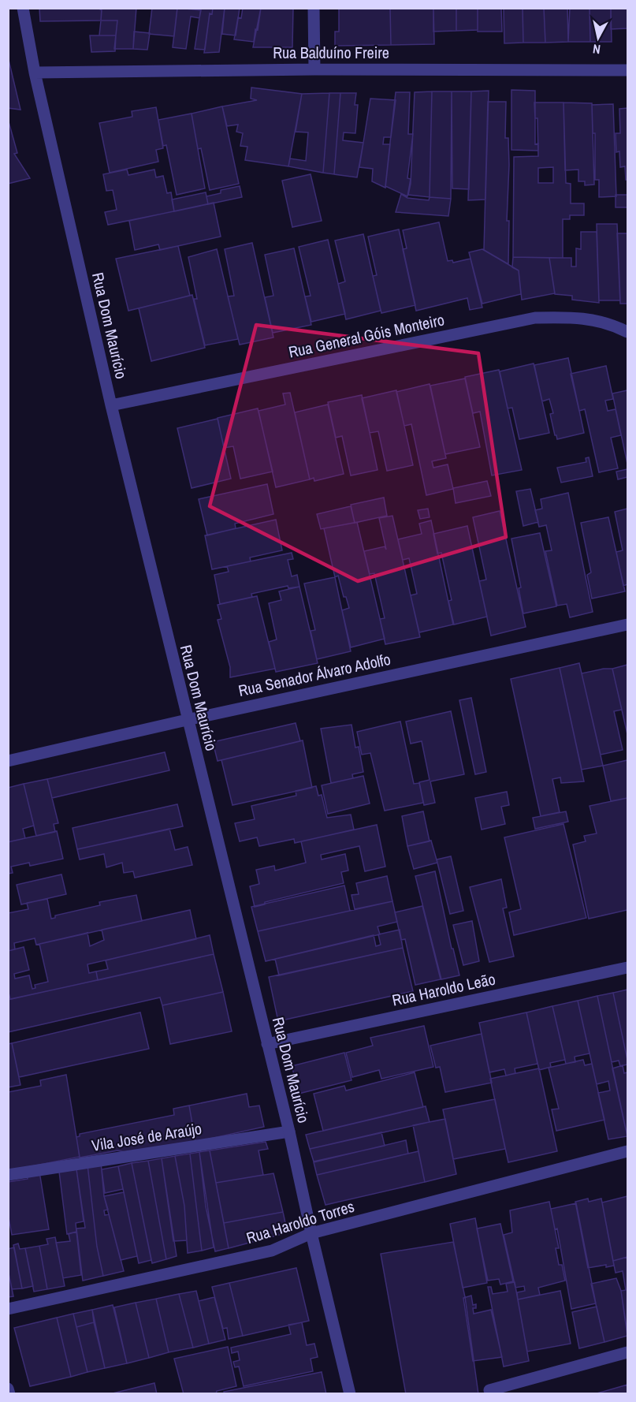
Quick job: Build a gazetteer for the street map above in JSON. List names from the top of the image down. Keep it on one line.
{"streets":{"street":["Rua Balduíno Freire","Rua Dom Maurício","Rua General Góis Monteiro","Rua Senador Álvaro Adolfo","Rua Haroldo Leão","Vila José de Araújo","Rua Haroldo Torres"]},"crossings":[["Rua Balduíno Freire","Rua Dom Maurício"],["Rua Dom Maurício","Rua General Góis Monteiro"],["Rua Dom Maurício","Rua Senador Álvaro Adolfo"],["Rua Dom Maurício","Rua Haroldo Leão"],["Rua Dom Maurício","Vila José de Araújo"],["Rua Dom Maurício","Rua Haroldo Torres"]],"north":"bottom"}
